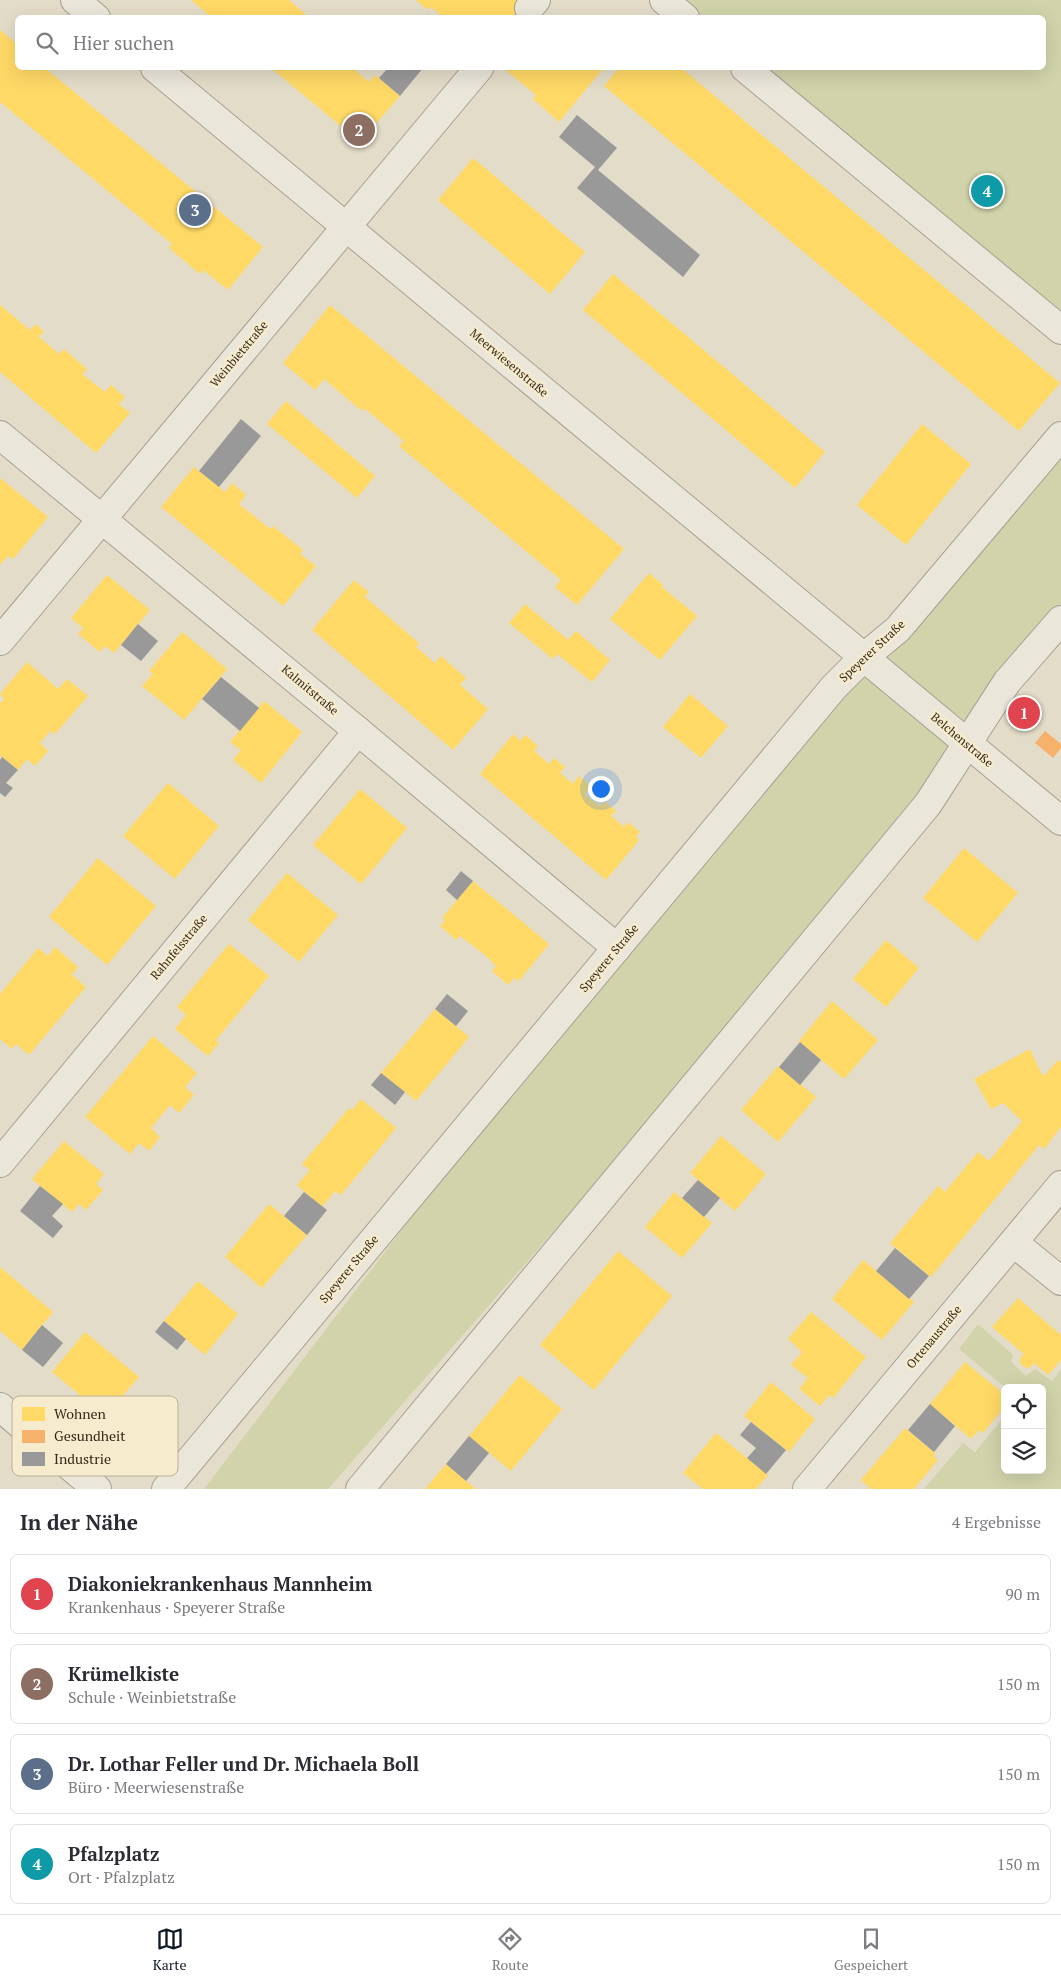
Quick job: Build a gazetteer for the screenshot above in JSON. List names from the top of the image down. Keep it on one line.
{"streets":{"street":["Weinbietstraße","Meerwiesenstraße","Speyerer Straße","Kalmitstraße","Belchenstraße","Rahnfelsstraße","Ortenaustraße"]},"crossings":[["Weinbietstraße","Meerwiesenstraße"],["Weinbietstraße","Kalmitstraße"],["Meerwiesenstraße","Speyerer Straße"],["Meerwiesenstraße","Belchenstraße"],["Speyerer Straße","Kalmitstraße"],["Speyerer Straße","Belchenstraße"],["Kalmitstraße","Rahnfelsstraße"]],"legend":["Wohnen","Gesundheit","Industrie"],"page":{"search":"Hier suchen","pins":["2","4","3","1"],"heading":["In der Nähe","4 Ergebnisse"],"list":[{"mark":"1","name":"Diakoniekrankenhaus Mannheim","note":"Krankenhaus · Speyerer Straße","value":"90 m"},{"mark":"2","name":"Krümelkiste","note":"Schule · Weinbietstraße","value":"150 m"},{"mark":"3","name":"Dr. Lothar Feller und Dr. Michaela Boll","note":"Büro · Meerwiesenstraße","value":"150 m"},{"mark":"4","name":"Pfalzplatz","note":"Ort · Pfalzplatz","value":"150 m"}],"nav":["Karte","Route","Gespeichert"]}}
